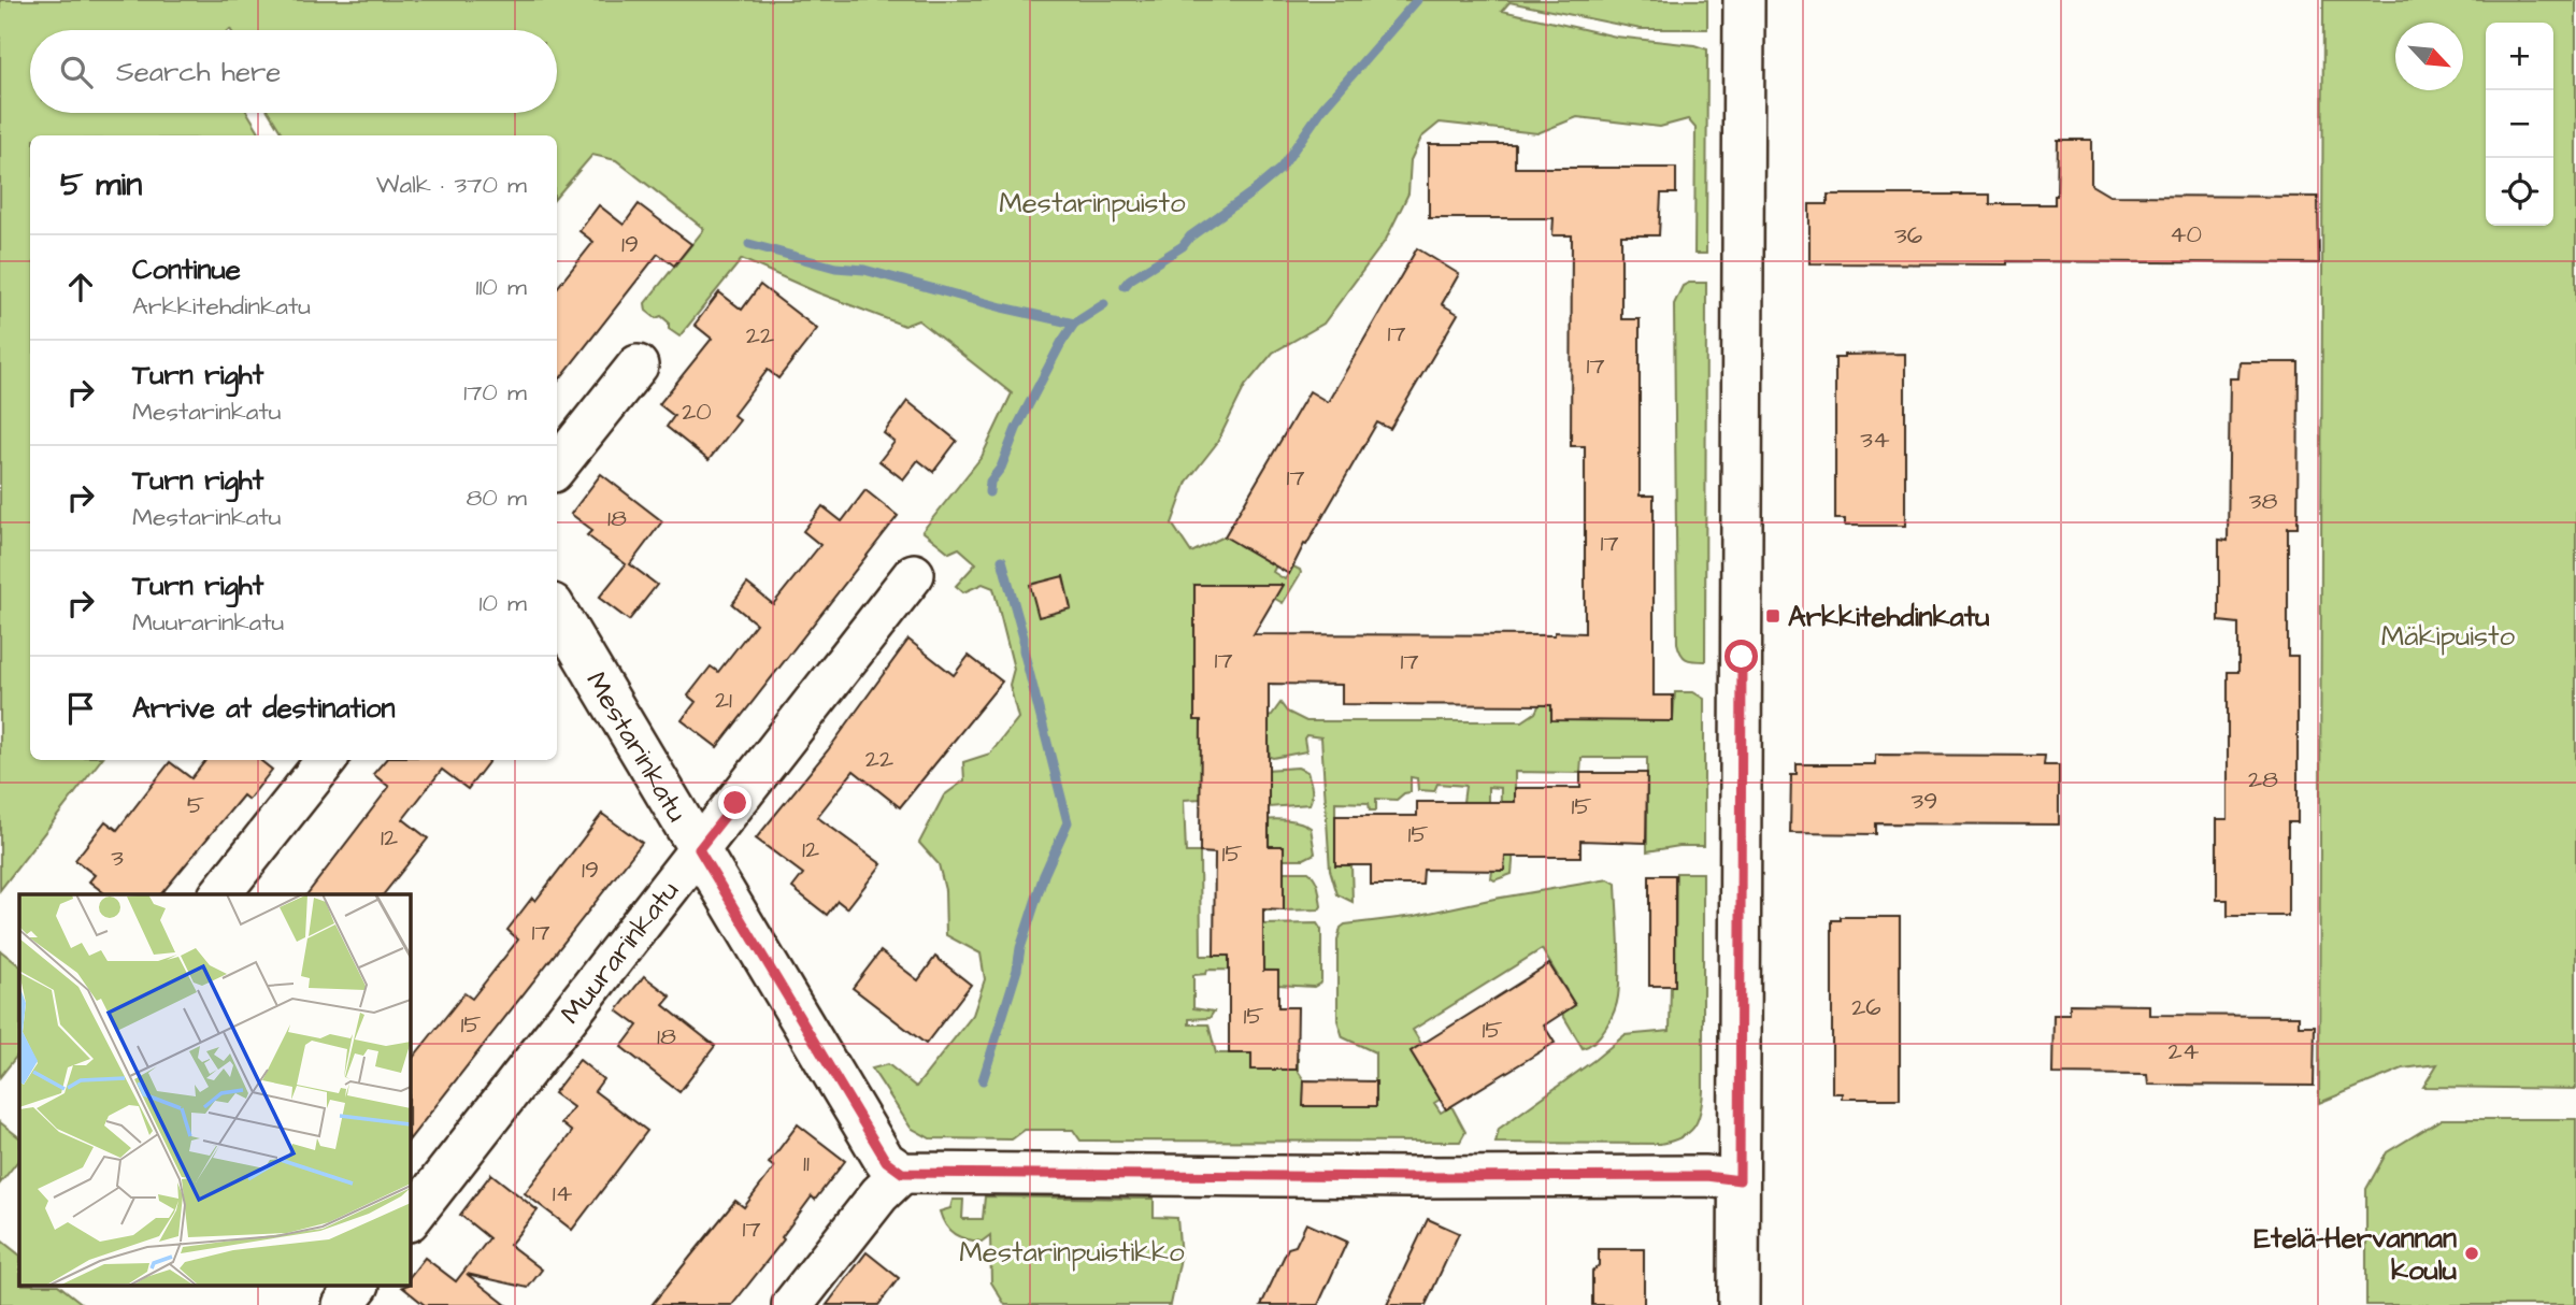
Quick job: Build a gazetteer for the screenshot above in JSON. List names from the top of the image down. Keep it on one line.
{"streets":{"street":["Mestarinkatu","Muurarinkatu"]},"crossings":[["Mestarinkatu","Muurarinkatu"]],"parks":["Mestarinpuisto","Mäkipuisto","Mestarinpuistikko"],"places":{"transit":["Arkkitehdinkatu"],"other":["Etelä-Hervannan koulu"]},"house_numbers":["40","36","19","17","22","17","20","34","17","38","18","17","17","17","21","22","28","39","5","15","15","12","12","15","3","19","17","26","15","15","15","18","24","11","14","17"],"north":"bottom right","page":{"map_buttons":["+","−"],"search":"Search here","heading":["5 min","Walk · 370 m"],"list":[["Continue","Arkkitehdinkatu","110 m"],["Turn right","Mestarinkatu","170 m"],["Turn right","Mestarinkatu","80 m"],["Turn right","Muurarinkatu","10 m"],"Arrive at destination"]}}
